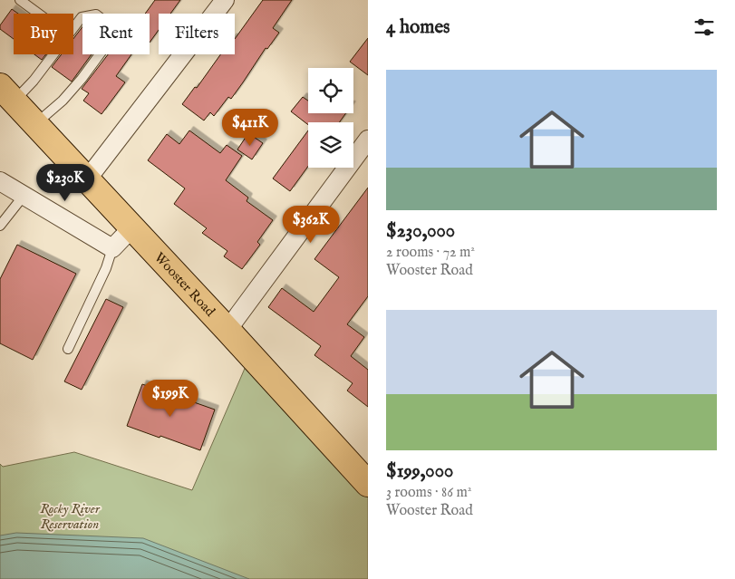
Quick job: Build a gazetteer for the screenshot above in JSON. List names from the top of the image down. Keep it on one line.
{"streets":{"main road":["Wooster Road"]},"parks":["Rocky River Reservation"],"page":{"heading":"4 homes","chip":["Buy","Rent","Filters"],"list":[{"name":"$230,000","note":"2 rooms · 72 m² · Wooster Road"},{"name":"$199,000","note":"3 rooms · 86 m² · Wooster Road"}],"price":["$411K","$230K","$362K","$199K"]}}
